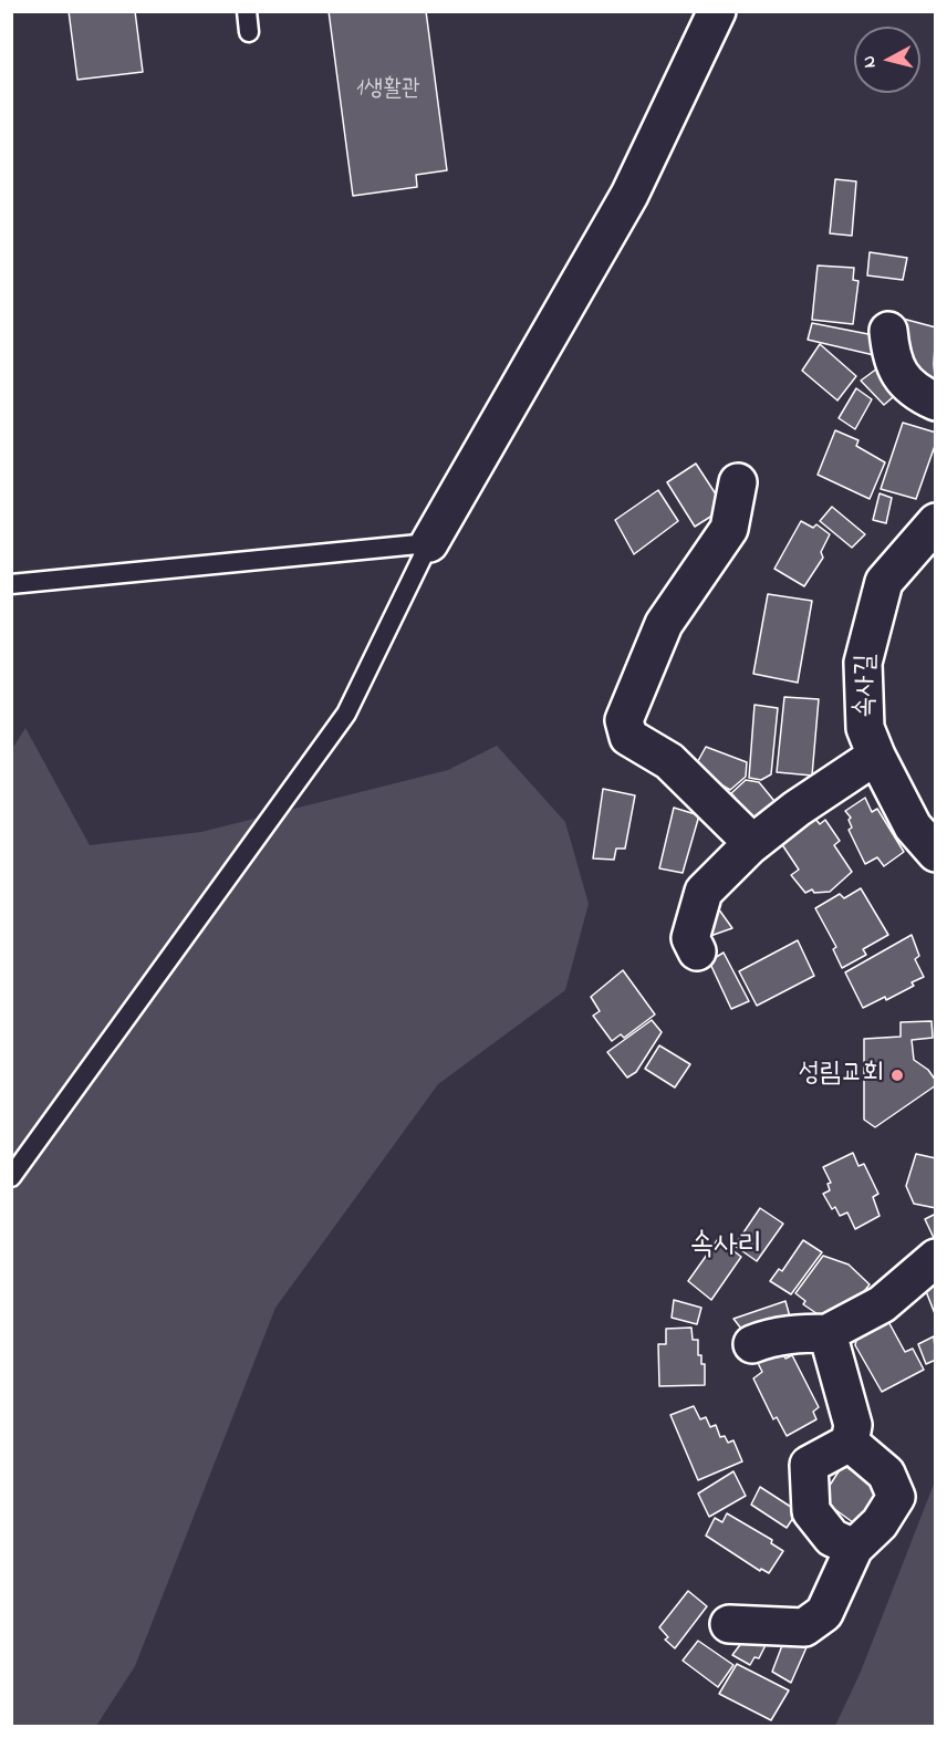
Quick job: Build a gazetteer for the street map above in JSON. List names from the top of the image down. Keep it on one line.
{"streets":{"street":["속사길"]},"districts":["속사리"],"places":["성림교회"],"house_numbers":["1생활관"],"north":"left"}
